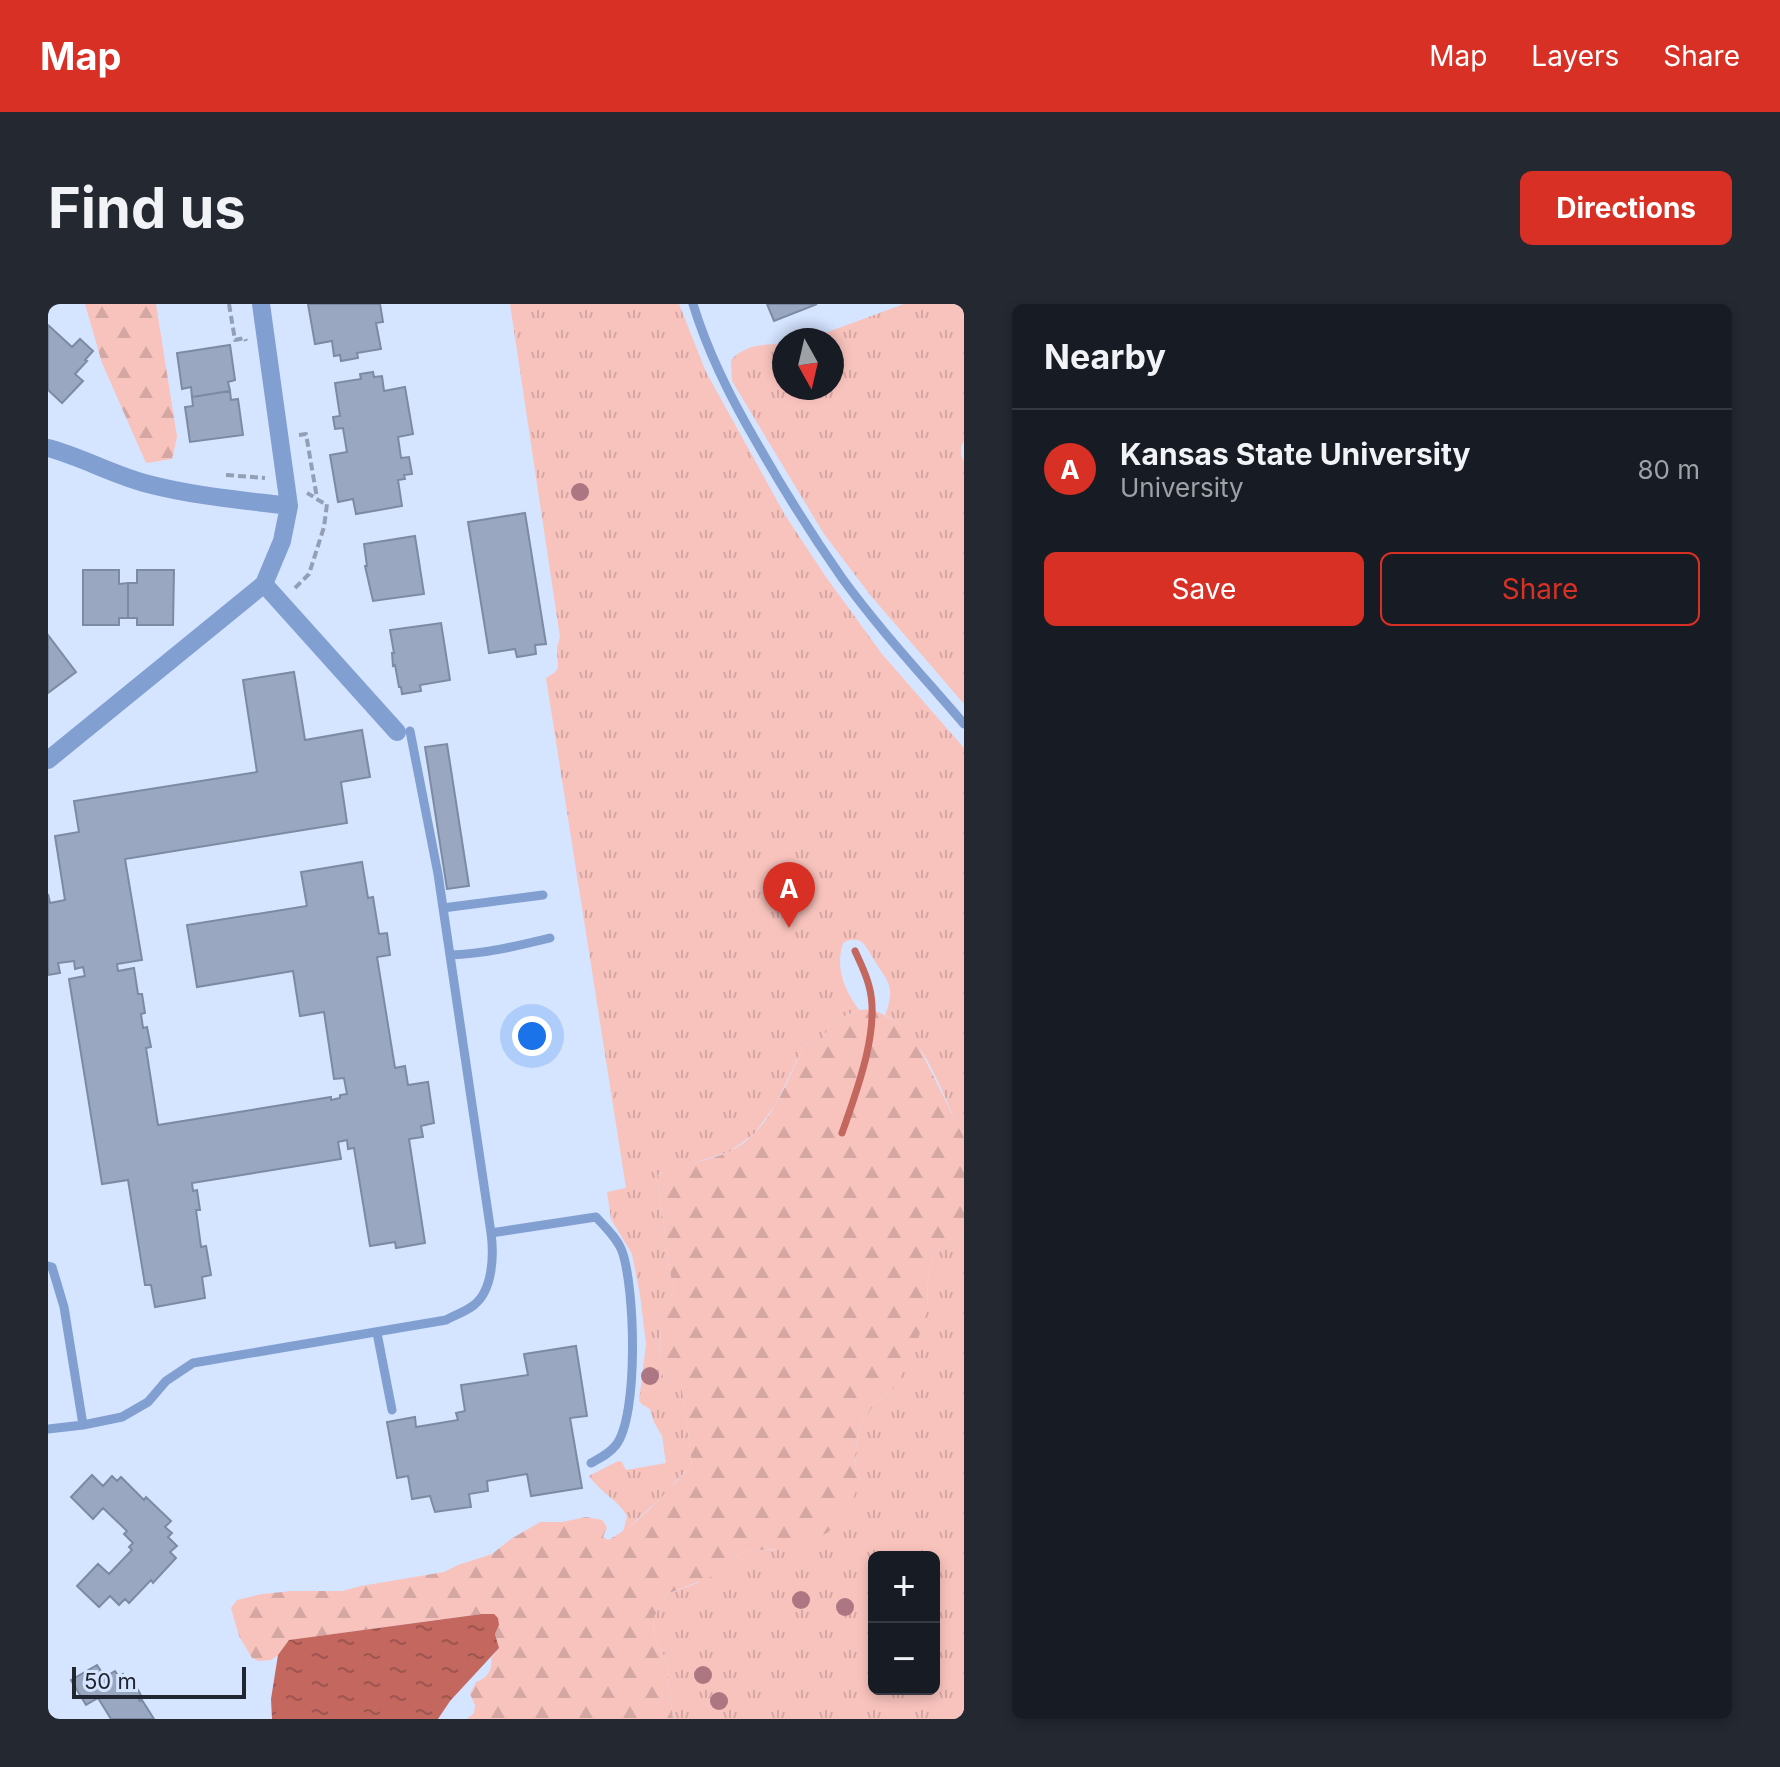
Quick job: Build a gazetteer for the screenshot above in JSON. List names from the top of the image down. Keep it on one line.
{"scale_bar":"50 m","north":"bottom","page":{"header":"Map","nav":["Map","Layers","Share"],"buttons":["Directions",["Save","Share"]],"title":"Find us","heading":"Nearby","list":[{"mark":"A","name":"Kansas State University","note":"University","value":"80 m"}],"pins":"A","map_buttons":["+","−"],"scale":"50 m"}}
